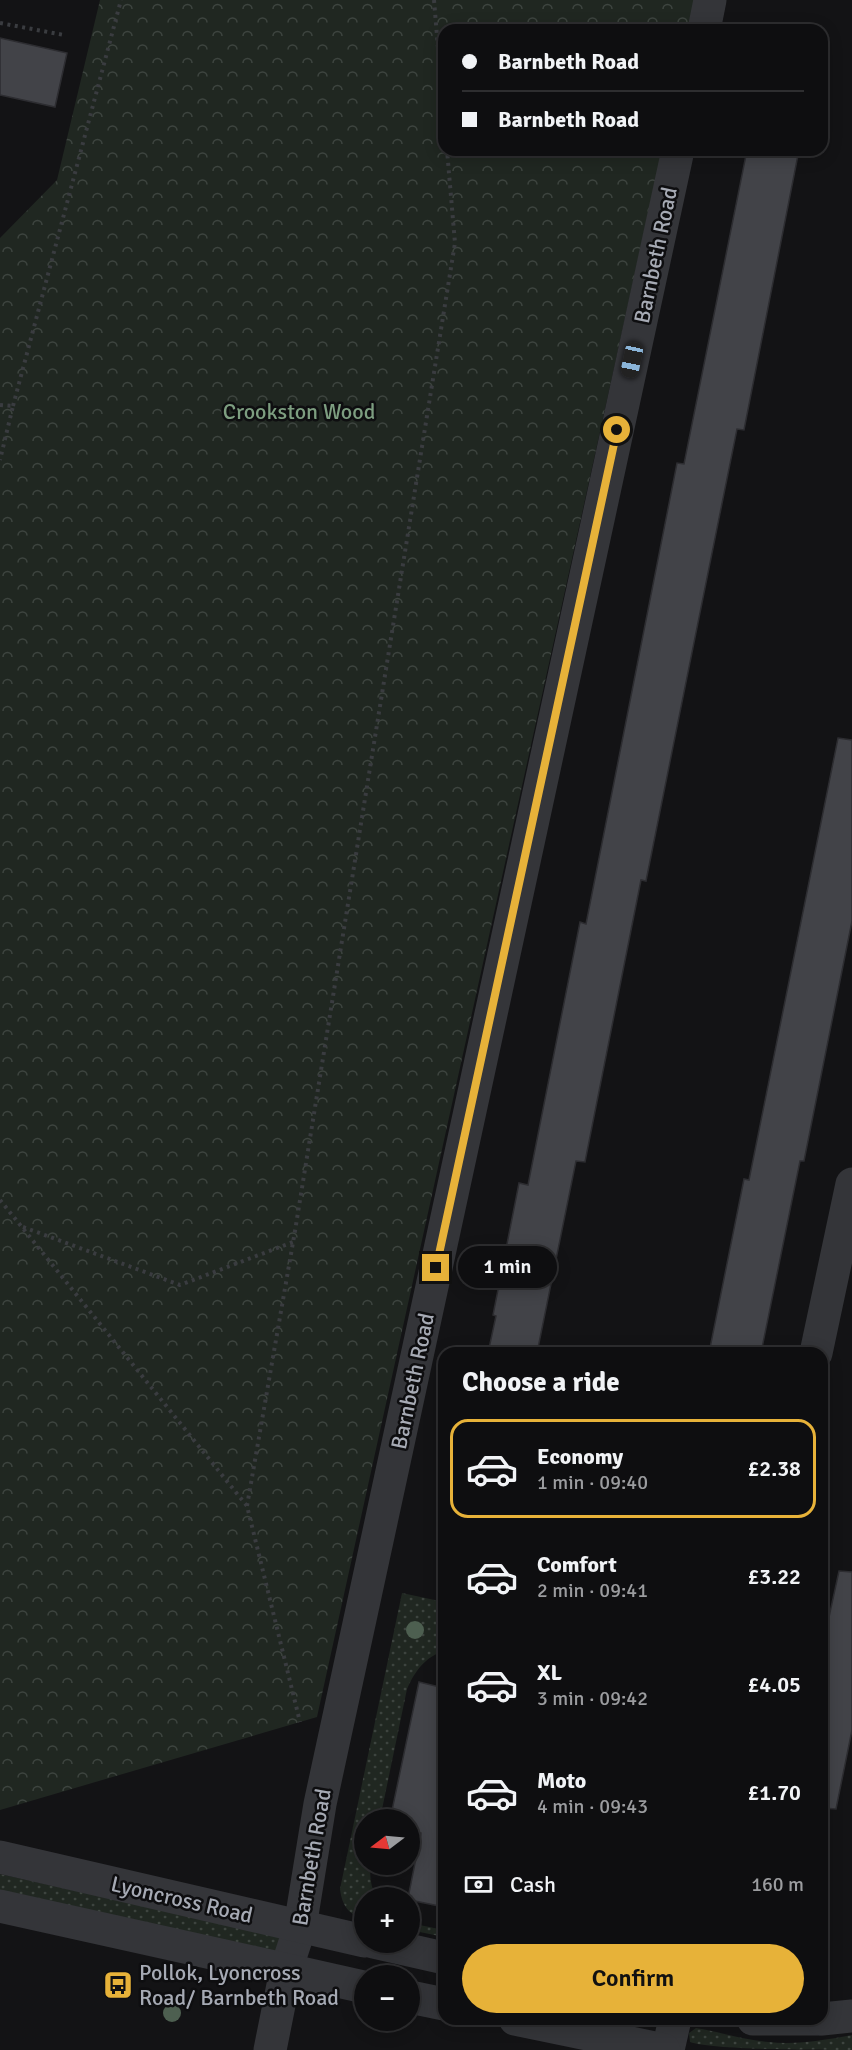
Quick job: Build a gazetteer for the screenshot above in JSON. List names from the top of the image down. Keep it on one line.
{"streets":{"street":["Barnbeth Road","Lyoncross Road"]},"crossings":[["Barnbeth Road","Lyoncross Road"]],"parks":["Crookston Wood"],"places":{"bus stop":["Pollok, Lyoncross Road/ Barnbeth Road"]},"north":"left","page":{"banner":["Barnbeth Road","Barnbeth Road"],"bubble":"1 min","heading":"Choose a ride","list":[{"name":"Economy","note":"1 min · 09:40","value":"£2.38"},{"name":"Comfort","note":"2 min · 09:41","value":"£3.22"},{"name":"XL","note":"3 min · 09:42","value":"£4.05"},{"name":"Moto","note":"4 min · 09:43","value":"£1.70"}],"map_buttons":["+","−"],"pay":["Cash","160 m"],"buttons":"Confirm"}}
